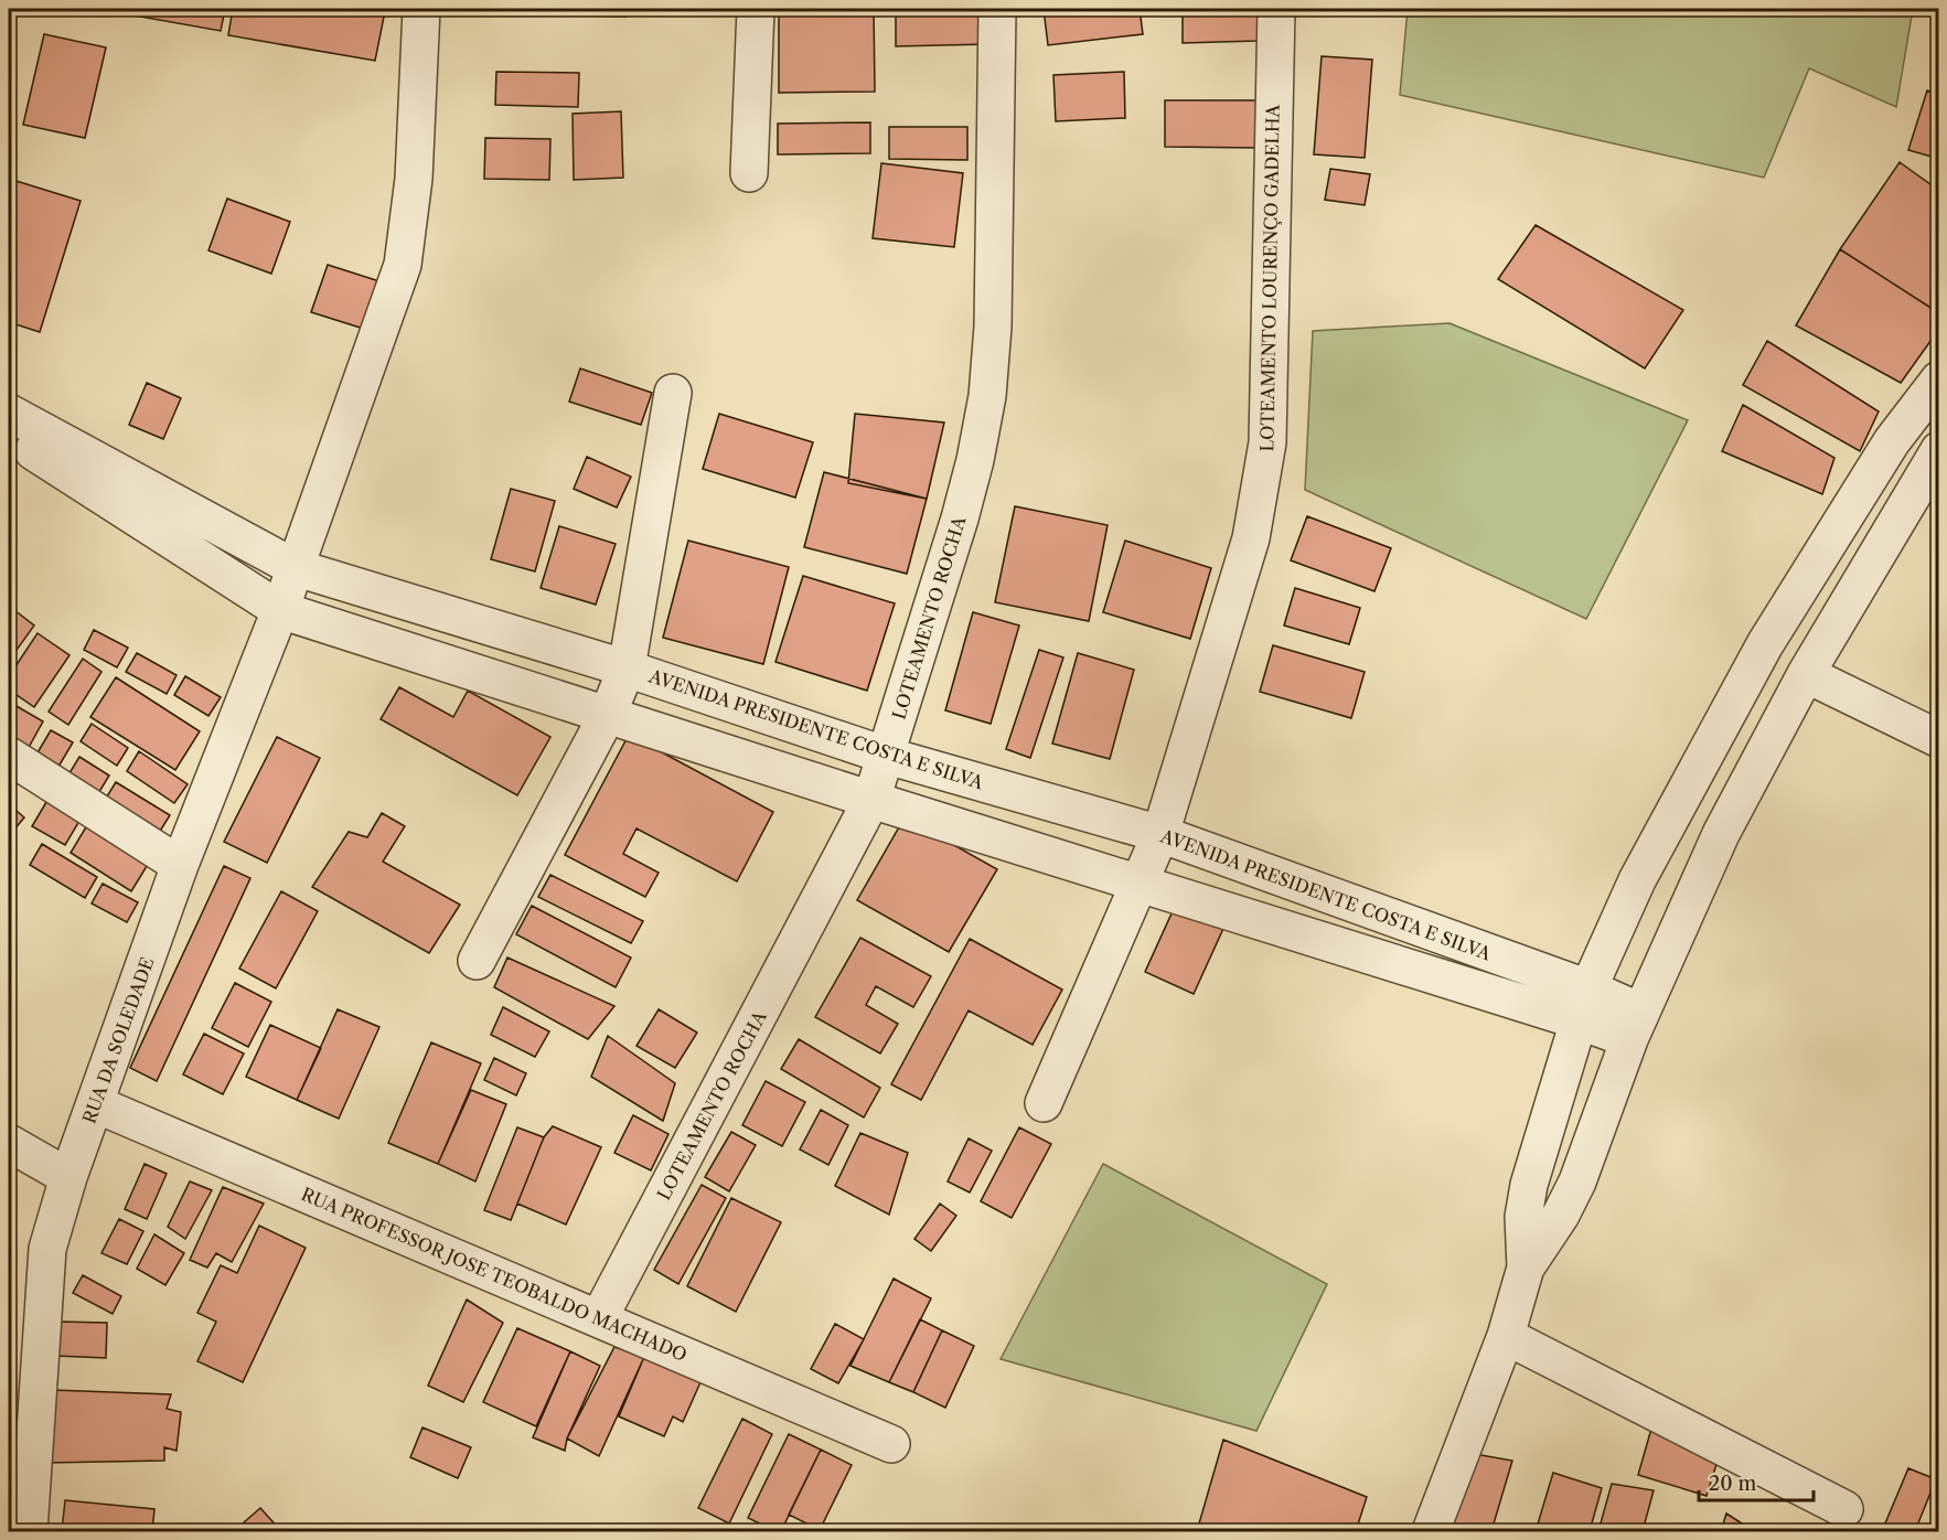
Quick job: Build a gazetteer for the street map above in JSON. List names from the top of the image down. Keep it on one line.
{"streets":{"street":["LOTEAMENTO LOURENÇO GADELHA","LOTEAMENTO ROCHA","AVENIDA PRESIDENTE COSTA E SILVA","RUA DA SOLEDADE","RUA PROFESSOR JOSE TEOBALDO MACHADO"]},"crossings":[["LOTEAMENTO LOURENÇO GADELHA","AVENIDA PRESIDENTE COSTA E SILVA"],["LOTEAMENTO ROCHA","AVENIDA PRESIDENTE COSTA E SILVA"],["LOTEAMENTO ROCHA","RUA PROFESSOR JOSE TEOBALDO MACHADO"],["AVENIDA PRESIDENTE COSTA E SILVA","RUA DA SOLEDADE"],["RUA DA SOLEDADE","RUA PROFESSOR JOSE TEOBALDO MACHADO"]],"scale_bar":"20 m"}
